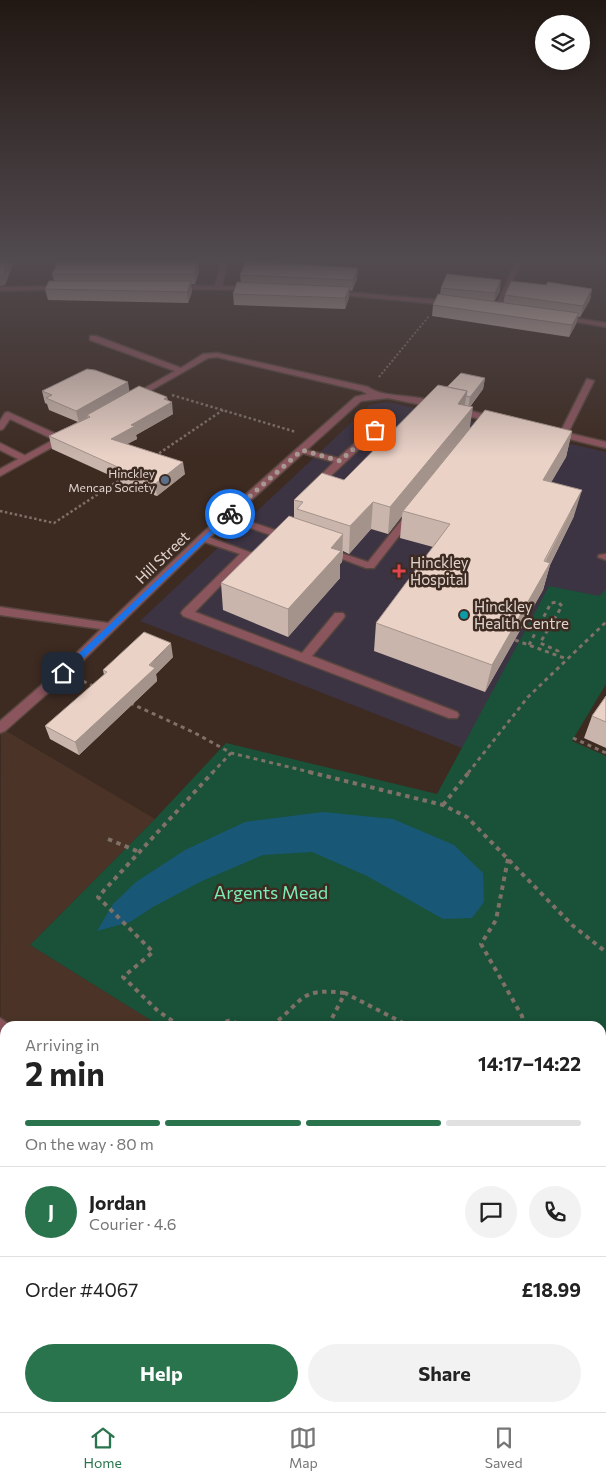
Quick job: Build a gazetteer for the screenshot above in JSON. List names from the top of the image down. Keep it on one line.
{"streets":{"street":["Hill Street"]},"parks":["Argents Mead"],"places":{"other":["Hinckley Mencap Society","Hinckley Health Centre"],"health":["Hinckley Hospital"]},"page":{"heading":["2 min","Arriving in","14:17–14:22"],"panel":["Jordan","Courier · 4.6","Order #4067","£18.99"],"bar":"On the way · 80 m","round":"J","buttons":["Help","Share"],"tabs":["Home","Map","Saved"]}}
